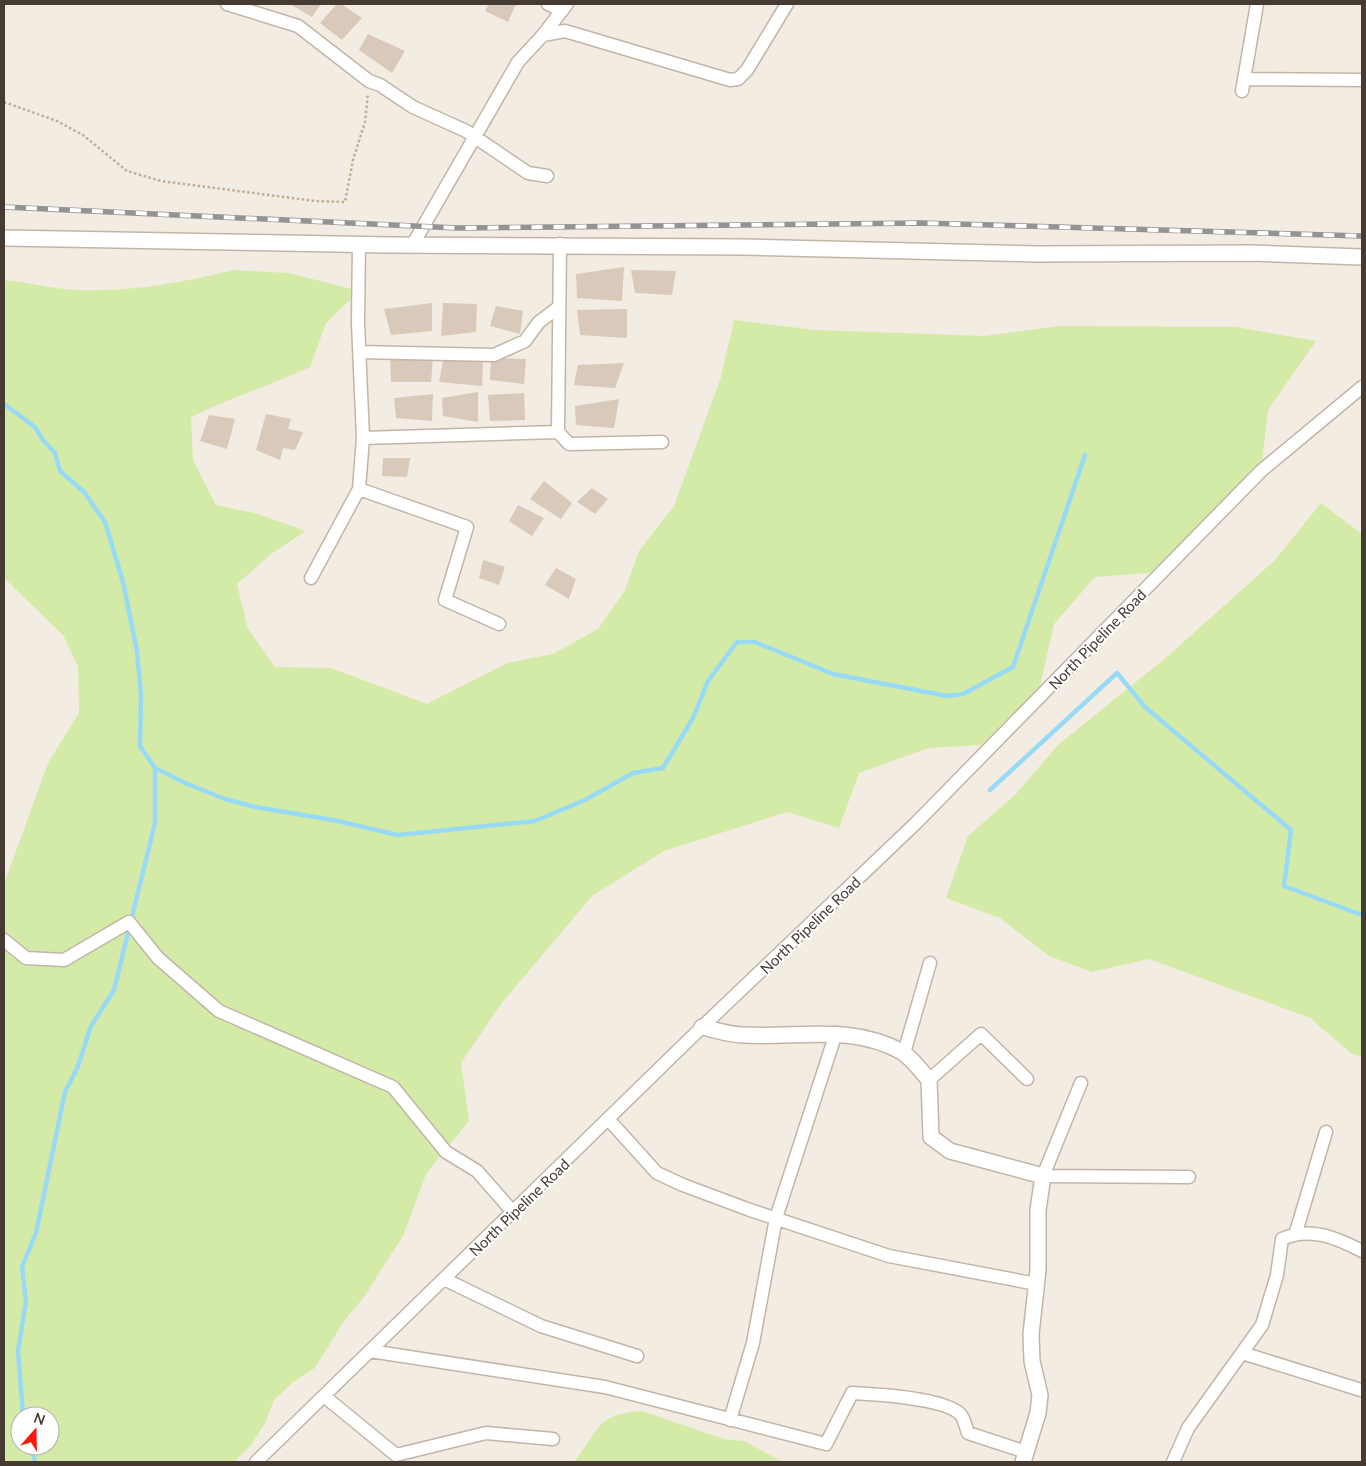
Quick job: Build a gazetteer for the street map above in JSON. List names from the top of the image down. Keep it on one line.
{"streets":{"street":["North Pipeline Road"]},"north":"top"}
